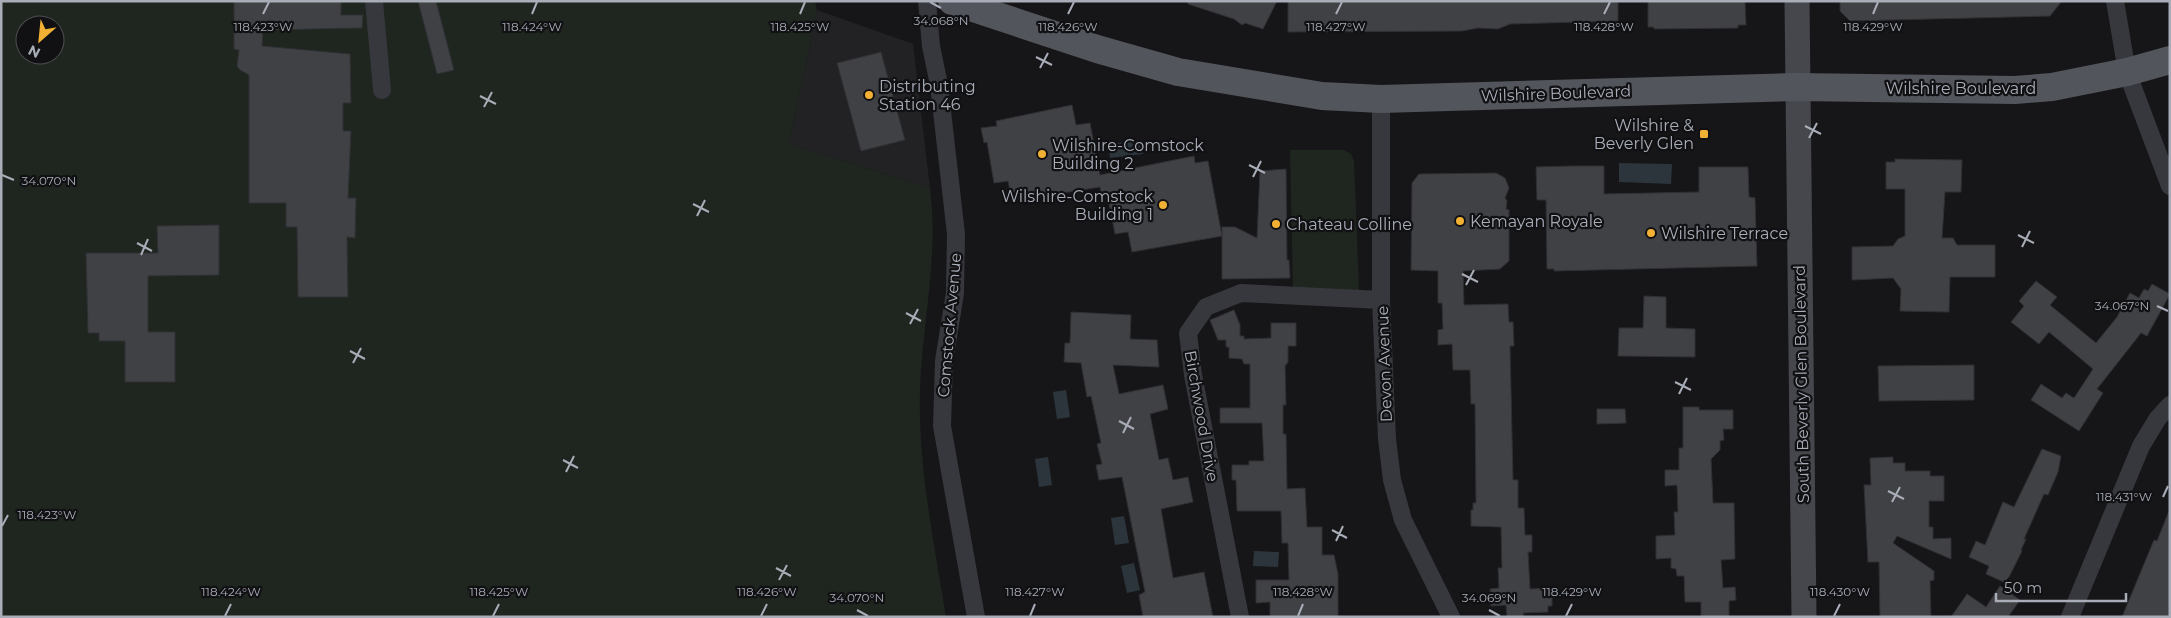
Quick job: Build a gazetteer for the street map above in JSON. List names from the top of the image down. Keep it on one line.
{"streets":{"main road":["Wilshire Boulevard","South Beverly Glen Boulevard"],"street":["Comstock Avenue","Devon Avenue","Birchwood Drive"]},"crossings":[["Wilshire Boulevard","Devon Avenue"],["Wilshire Boulevard","South Beverly Glen Boulevard"],["Devon Avenue","Birchwood Drive"]],"places":{"other":["Distributing Station 46","Wilshire-Comstock Building 2","Wilshire-Comstock Building 1","Kemayan Royale","Chateau Colline","Wilshire Terrace"],"transit":["Wilshire & Beverly Glen"]},"scale_bar":"50 m","north":"bottom left","coordinates":["34.068°N","118.423°W","118.424°W","118.425°W","118.426°W","118.427°W","118.428°W","118.429°W","34.070°N","34.067°N","118.431°W","118.430°W","34.069°N"]}
